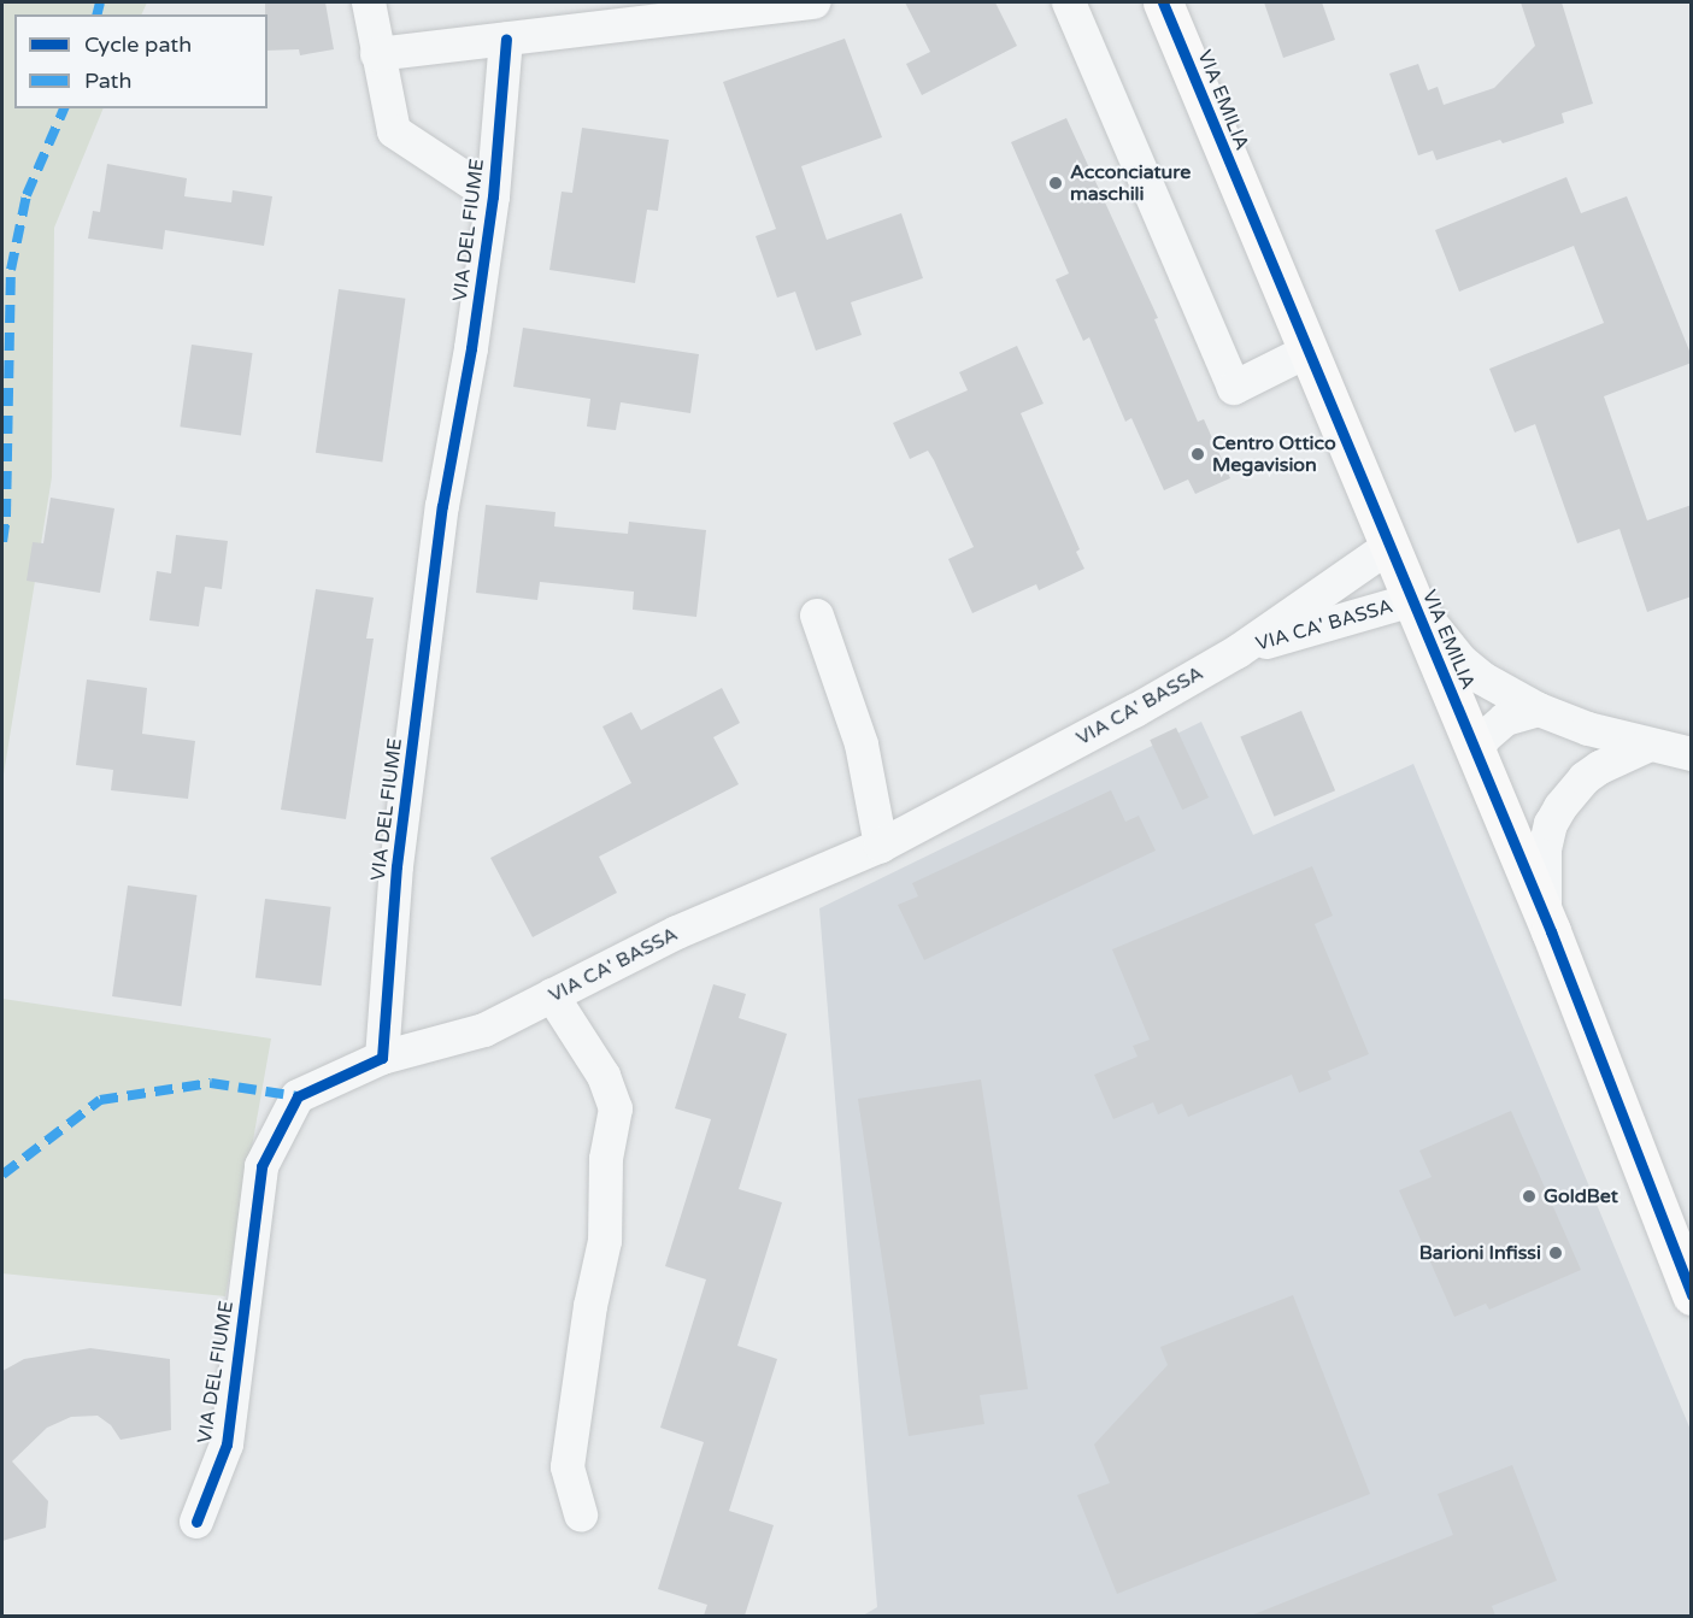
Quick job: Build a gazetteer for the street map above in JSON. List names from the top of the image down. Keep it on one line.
{"streets":{"main road":["VIA EMILIA"],"street":["VIA DEL FIUME","VIA CA' BASSA"]},"crossings":[["VIA EMILIA","VIA CA' BASSA"],["VIA DEL FIUME","VIA CA' BASSA"]],"places":["Acconciature maschili","Centro Ottico Megavision","GoldBet","Barioni Infissi"],"legend":["Cycle path","Path"]}
